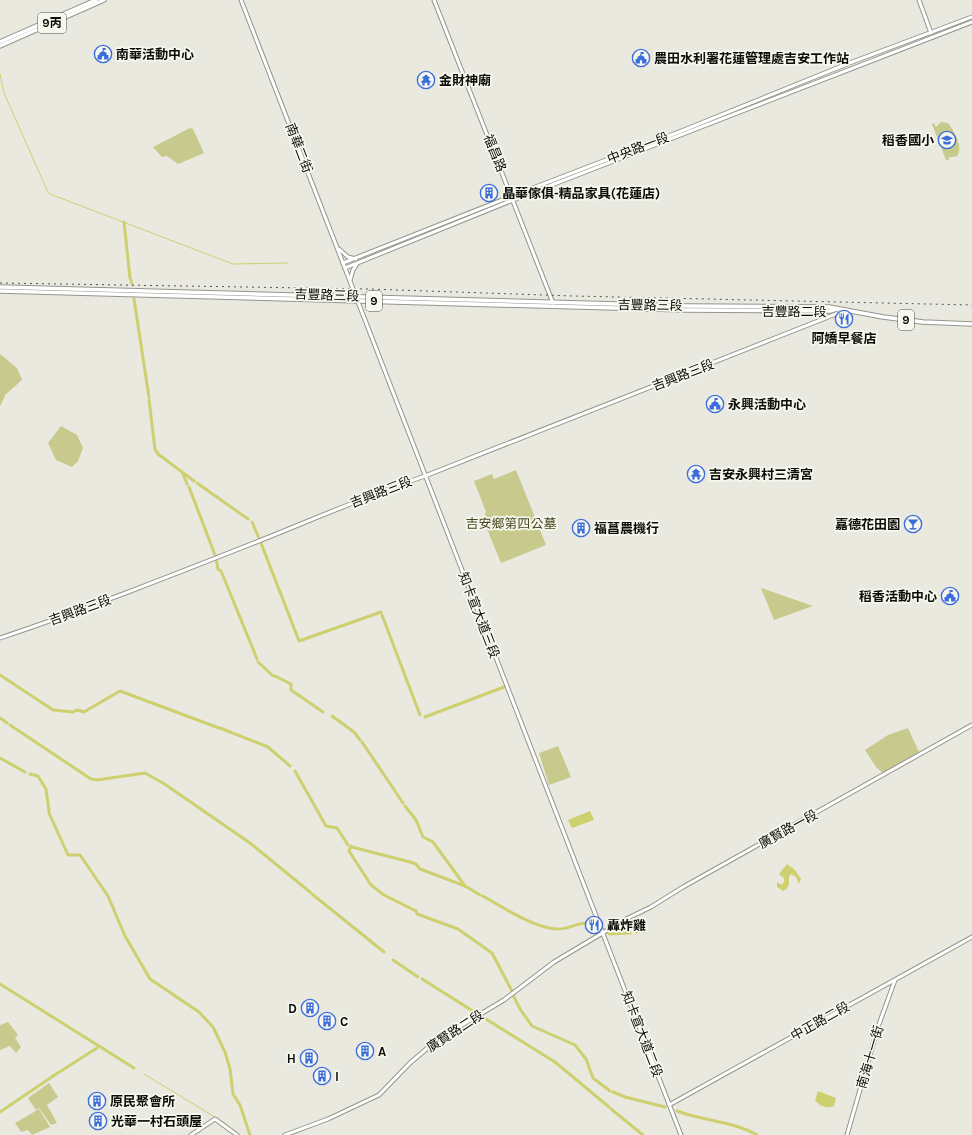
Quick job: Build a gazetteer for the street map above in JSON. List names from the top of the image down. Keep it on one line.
{"streets":{"main road":["9丙","吉豐路三段","9","吉豐路二段"],"street":["南華二街","中央路一段","福昌路","吉興路三段","知卡宣大道三段","廣賢路一段","中正路二段","廣賢路二段","知卡宣大道二段","南海十一街"]},"crossings":[["南華二街","中央路一段"],["南華二街","吉豐路三段"],["南華二街","知卡宣大道三段"],["中央路一段","福昌路"],["福昌路","吉豐路三段"],["吉豐路三段","吉豐路二段"],["吉豐路三段","知卡宣大道三段"],["吉豐路二段","吉興路三段"],["吉興路三段","知卡宣大道三段"],["知卡宣大道三段","廣賢路一段"],["知卡宣大道三段","廣賢路二段"],["知卡宣大道三段","知卡宣大道二段"],["廣賢路一段","廣賢路二段"],["廣賢路一段","知卡宣大道二段"],["中正路二段","知卡宣大道二段"],["中正路二段","南海十一街"],["廣賢路二段","知卡宣大道二段"]],"parks":["吉安鄉第四公墓"],"places":{"public building":["南華活動中心","農田水利署花蓮管理處吉安工作站","永興活動中心","稻香活動中心"],"temple":["金財神廟","吉安永興村三清宮"],"school or university":["稻香國小"],"building":["晶華傢俱-精品家具(花蓮店)","福菖農機行","D","C","A","H","I","原民聚會所","光華一村石頭屋"],"restaurant":["阿嬌早餐店","轟炸雞"],"bar":["嘉德花田園"]}}
